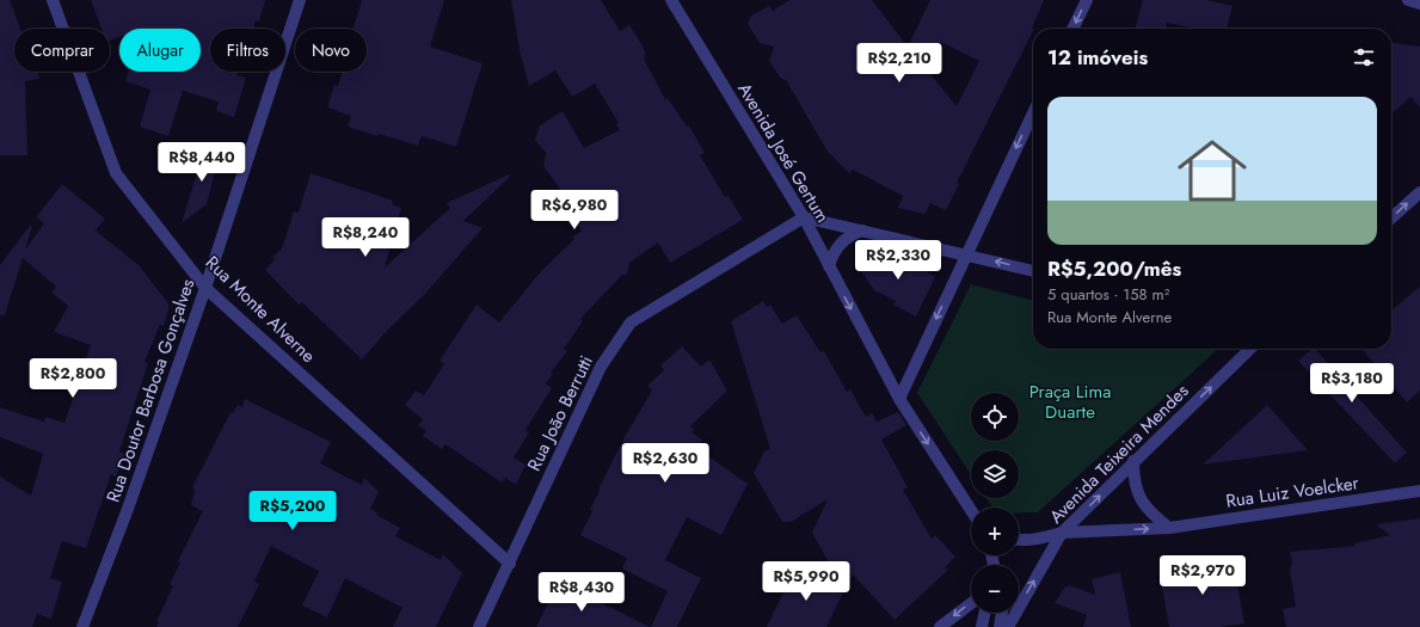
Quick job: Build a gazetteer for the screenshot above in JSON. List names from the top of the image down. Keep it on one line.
{"streets":{"street":["Avenida José Gertum","Rua Monte Alverne","Rua Doutor Barbosa Gonçalves","Rua João Berrutti","Avenida Teixeira Mendes","Rua Luiz Voelcker"]},"crossings":[["Avenida José Gertum","Rua João Berrutti"],["Rua Monte Alverne","Rua Doutor Barbosa Gonçalves"],["Rua Monte Alverne","Rua João Berrutti"],["Avenida Teixeira Mendes","Rua Luiz Voelcker"]],"one_way":["Avenida José Gertum","Avenida Teixeira Mendes"],"parks":["Praça Lima Duarte"],"page":{"chip":["Comprar","Alugar","Filtros","Novo"],"heading":"12 imóveis","price":["R$2,210","R$8,440","R$6,980","R$8,240","R$2,330","R$2,800","R$3,180","R$2,630","R$5,200","R$2,970","R$5,990","R$8,430"],"list":[{"name":"R$5,200/mês","note":"5 quartos · 158 m² · Rua Monte Alverne"}],"map_buttons":["+","−"]}}
